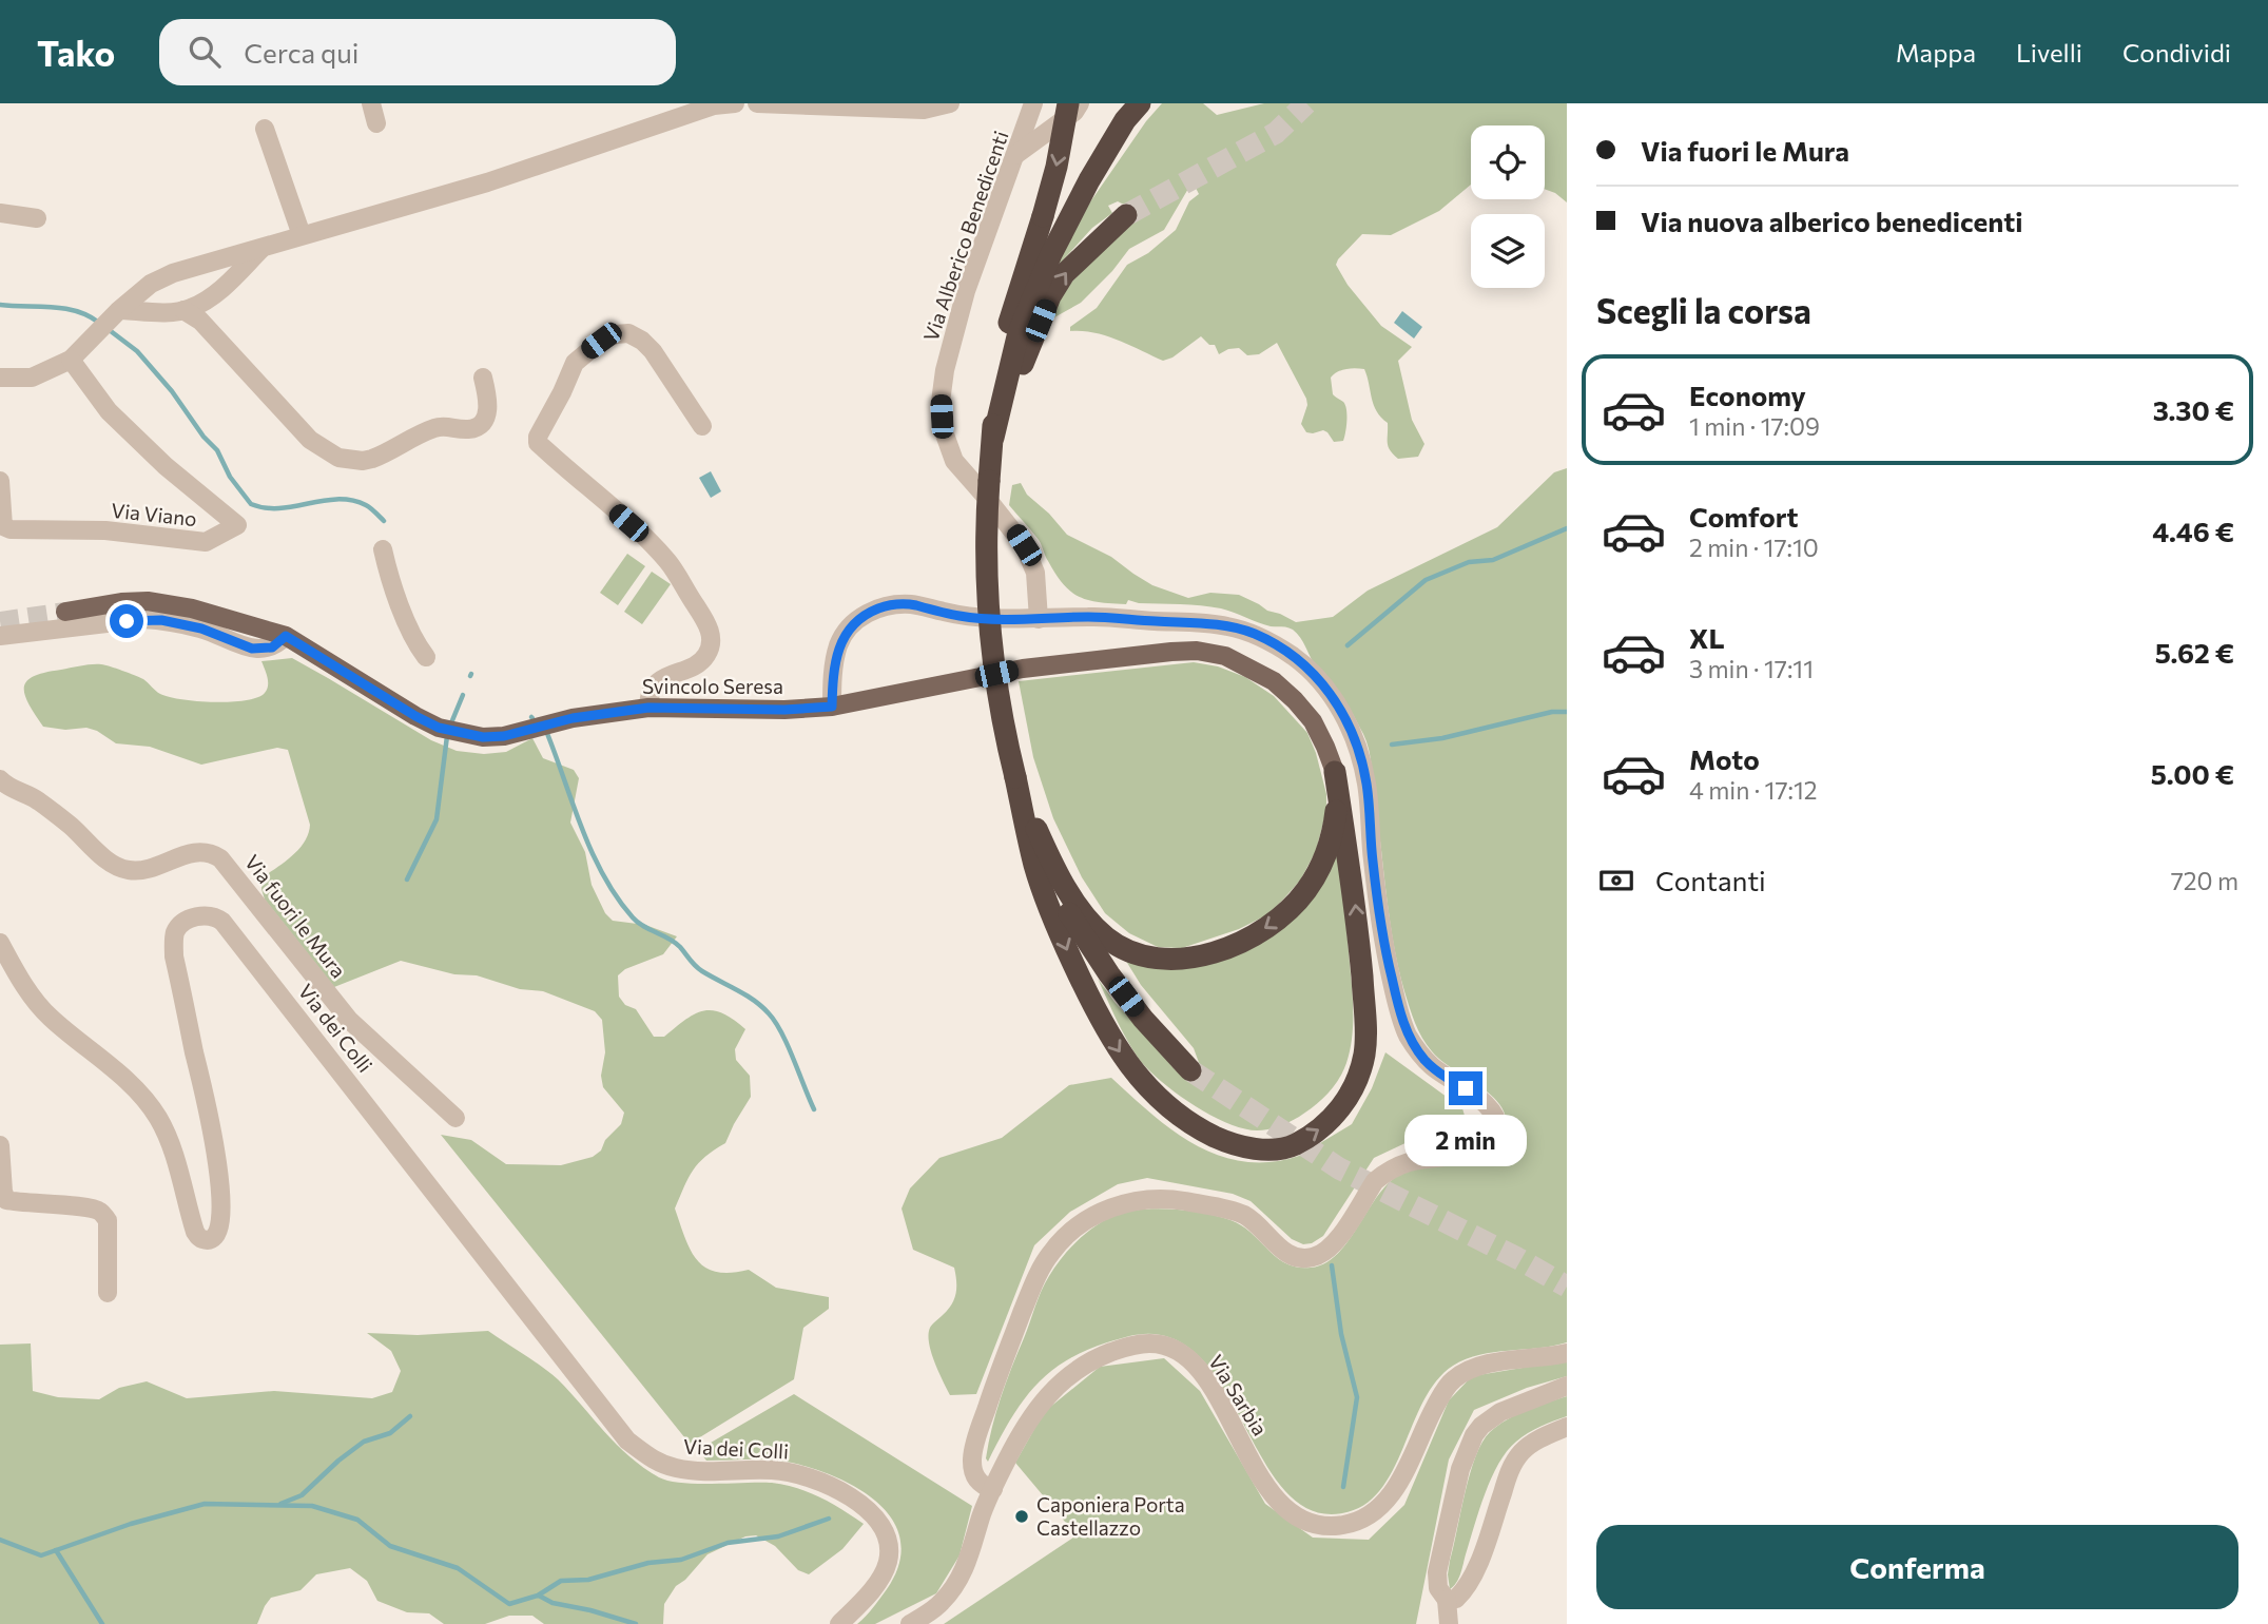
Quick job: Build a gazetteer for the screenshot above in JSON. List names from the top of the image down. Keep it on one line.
{"streets":{"main road":["Svincolo Seresa"],"street":["Via Alberico Benedicenti","Via Viano","Via fuori le Mura","Via dei Colli","Via Sarbia"]},"places":["Caponiera Porta Castellazzo"],"page":{"header":"Tako","search":"Cerca qui","nav":["Mappa","Livelli","Condividi"],"banner":["Via fuori le Mura","Via nuova alberico benedicenti"],"heading":"Scegli la corsa","list":[{"name":"Economy","note":"1 min · 17:09","value":"3.30 €"},{"name":"Comfort","note":"2 min · 17:10","value":"4.46 €"},{"name":"XL","note":"3 min · 17:11","value":"5.62 €"},{"name":"Moto","note":"4 min · 17:12","value":"5.00 €"}],"pay":["Contanti","720 m"],"bubble":"2 min","buttons":"Conferma"}}
